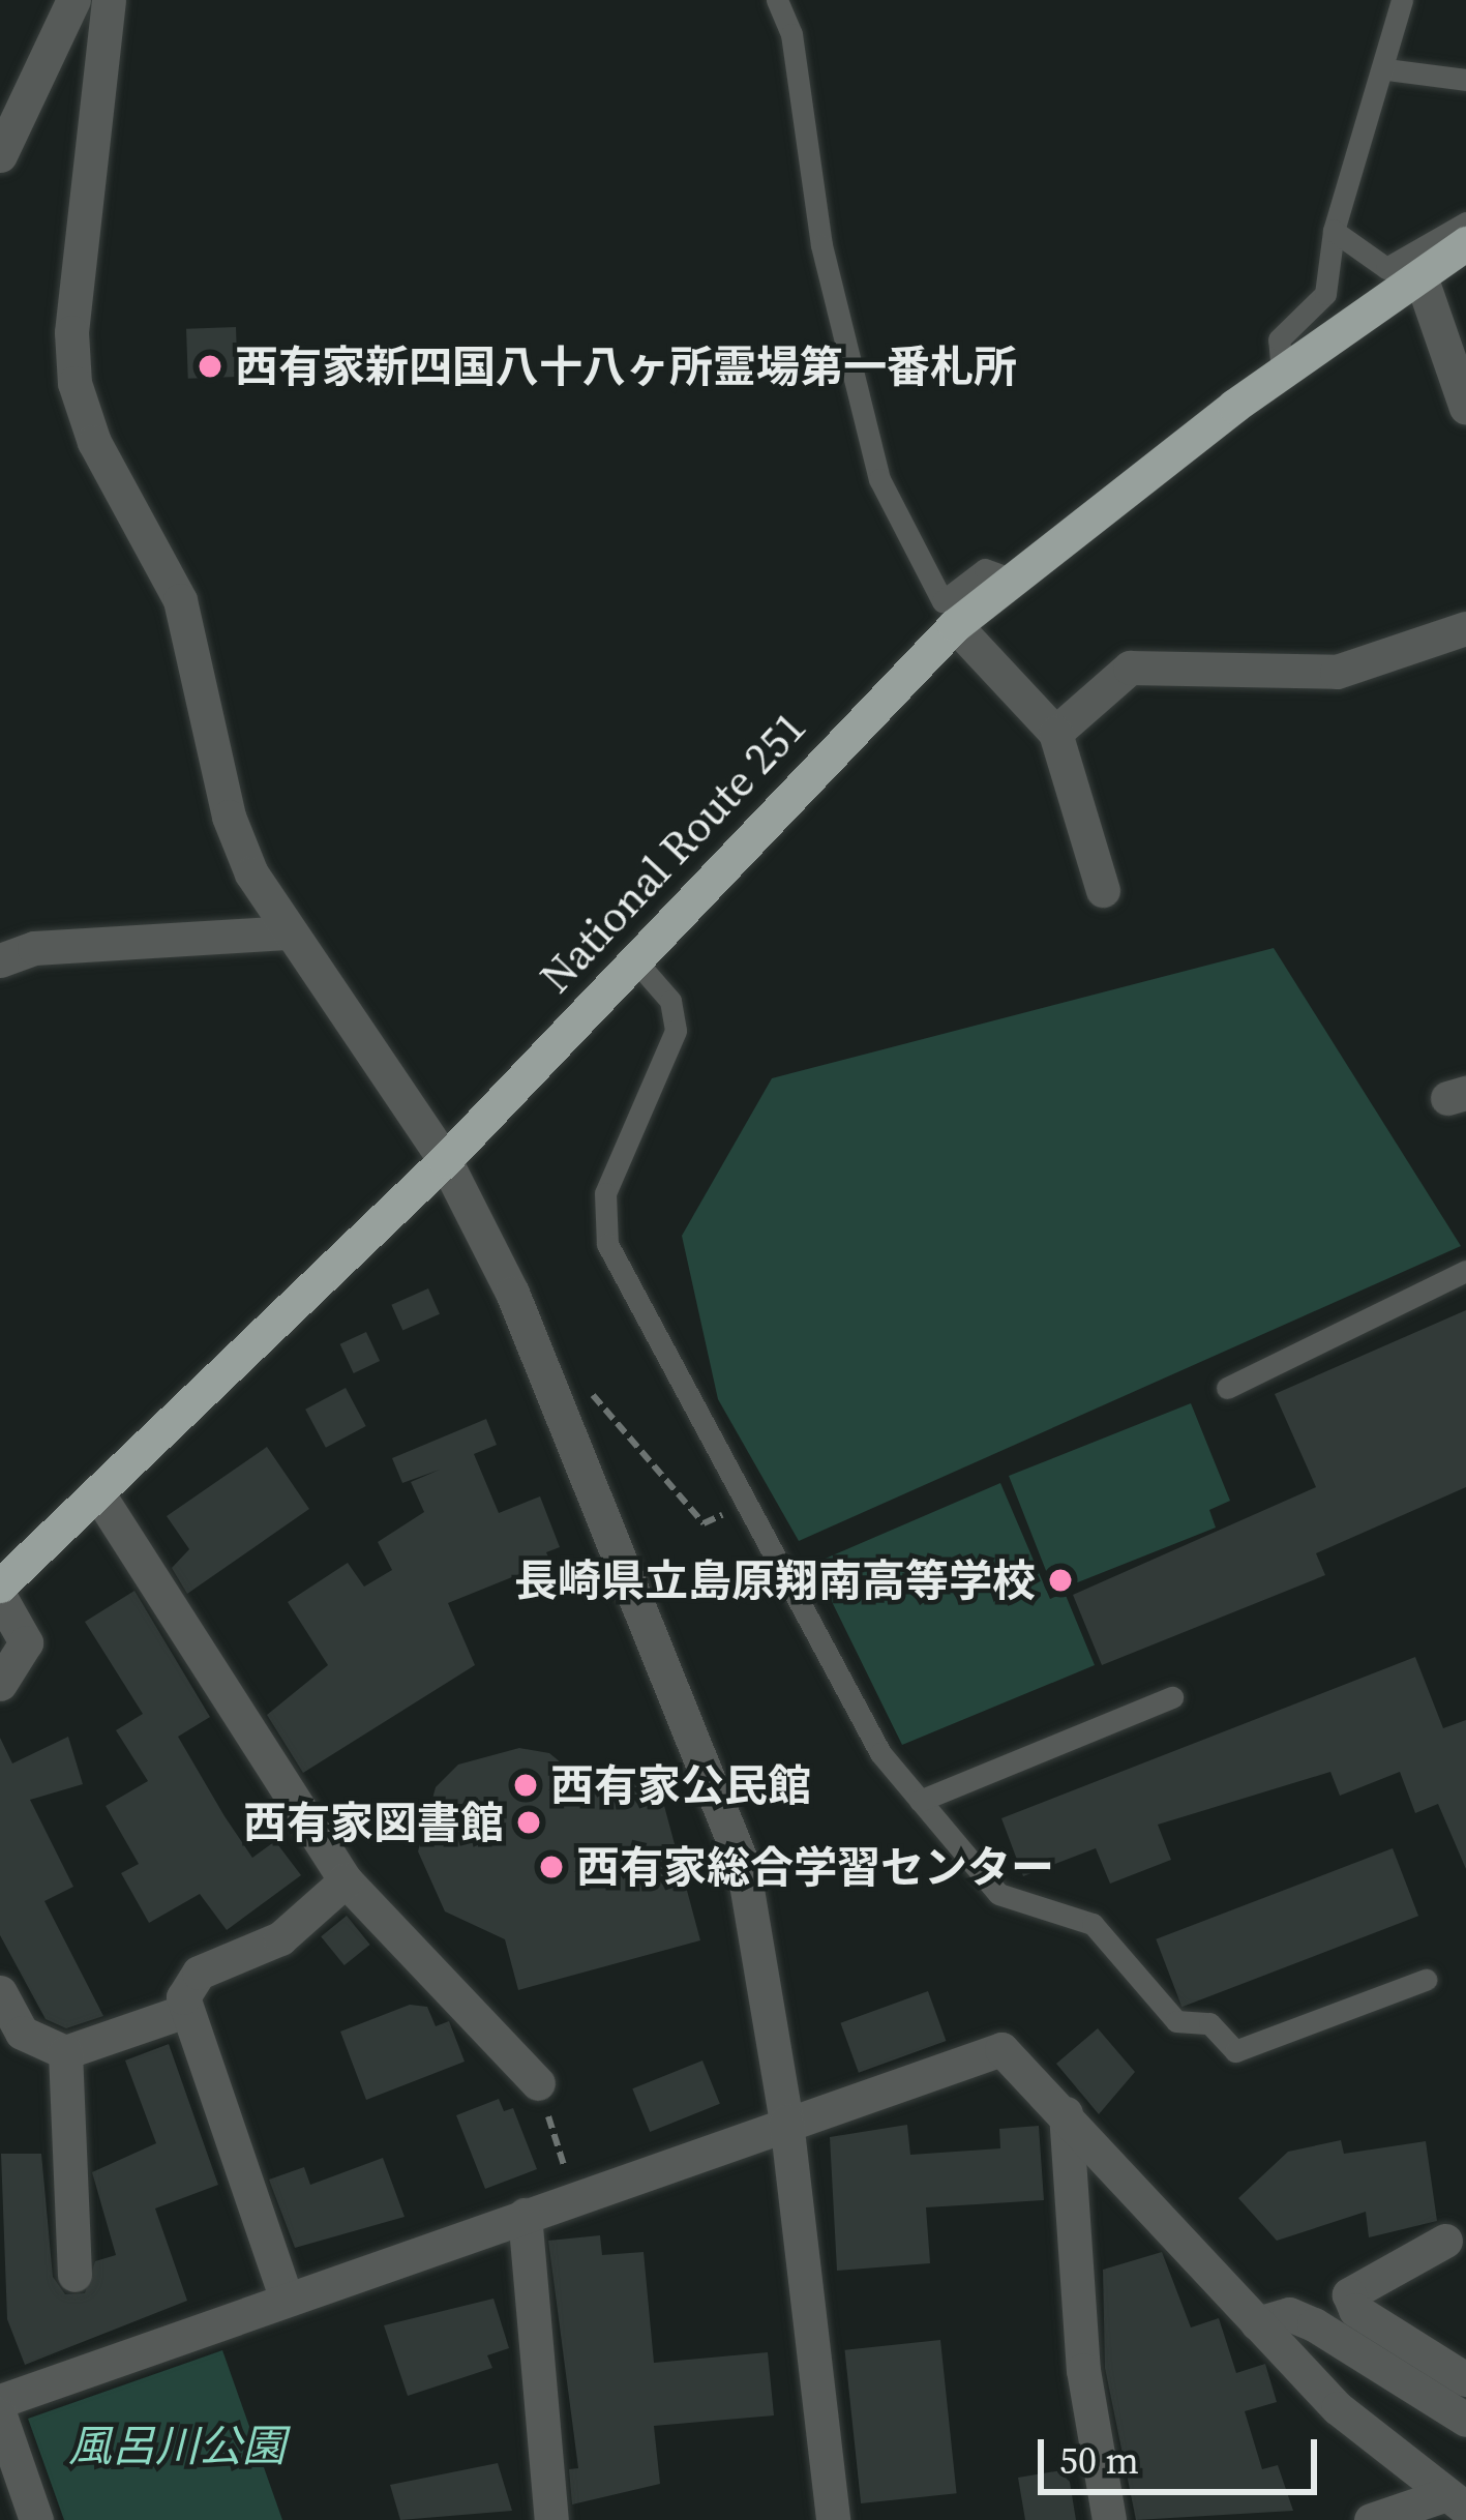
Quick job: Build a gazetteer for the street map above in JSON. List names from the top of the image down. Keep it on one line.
{"streets":{"highway":["National Route 251"]},"parks":["風呂川公園"],"places":["西有家新四国八十八ヶ所霊場第一番札所","長崎県立島原翔南高等学校","西有家公民館","西有家図書館","西有家総合学習センター"],"scale_bar":"50 m"}
